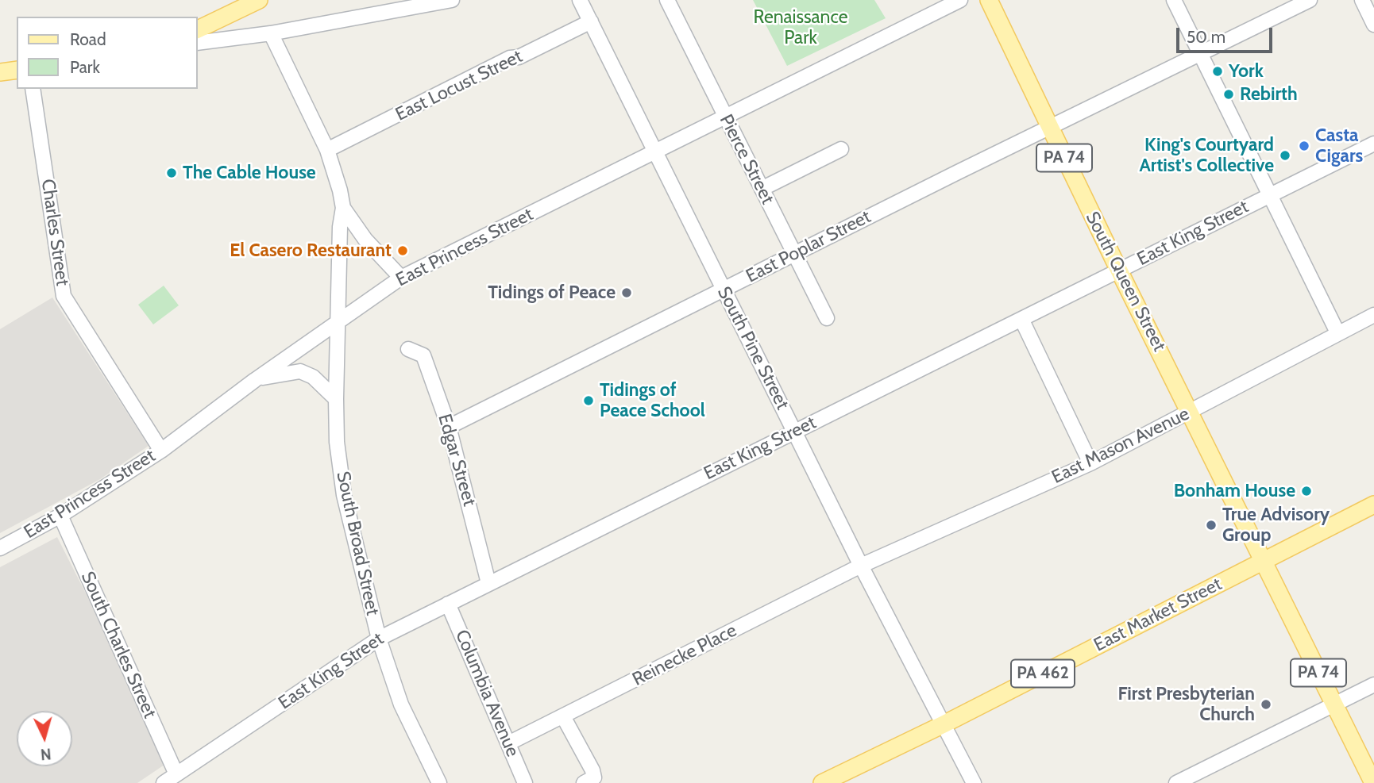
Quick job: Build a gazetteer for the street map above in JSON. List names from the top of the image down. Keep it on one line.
{"streets":{"main road":["PA 74","South Queen Street","East Market Street","PA 462"],"street":["East Locust Street","Pierce Street","Charles Street","East King Street","East Poplar Street","East Princess Street","South Pine Street","East Mason Avenue","Edgar Street","South Broad Street","South Charles Street","Reinecke Place","Columbia Avenue"]},"crossings":[["East Locust Street","South Pine Street"],["PA 74","South Queen Street"],["PA 74","East Market Street"],["Pierce Street","East Poplar Street"],["Pierce Street","East Princess Street"],["Charles Street","East Princess Street"],["East King Street","South Queen Street"],["East King Street","South Pine Street"],["East King Street","Edgar Street"],["East King Street","South Broad Street"],["East King Street","South Charles Street"],["East King Street","Columbia Avenue"],["East Poplar Street","South Queen Street"],["East Poplar Street","South Pine Street"],["East Poplar Street","Edgar Street"],["East Princess Street","South Pine Street"],["East Princess Street","South Broad Street"],["East Princess Street","South Charles Street"],["South Queen Street","East Mason Avenue"],["South Queen Street","East Market Street"],["South Pine Street","East Mason Avenue"],["South Pine Street","East Market Street"],["South Pine Street","Reinecke Place"],["East Mason Avenue","Reinecke Place"],["Reinecke Place","Columbia Avenue"]],"parks":["Renaissance Park"],"places":["York","Rebirth","Casta Cigars","King's Courtyard Artist's Collective","The Cable House","El Casero Restaurant","Tidings of Peace","Tidings of Peace School","Bonham House","True Advisory Group","First Presbyterian Church"],"legend":["Road","Park"],"scale_bar":"50 m","north":"bottom"}
